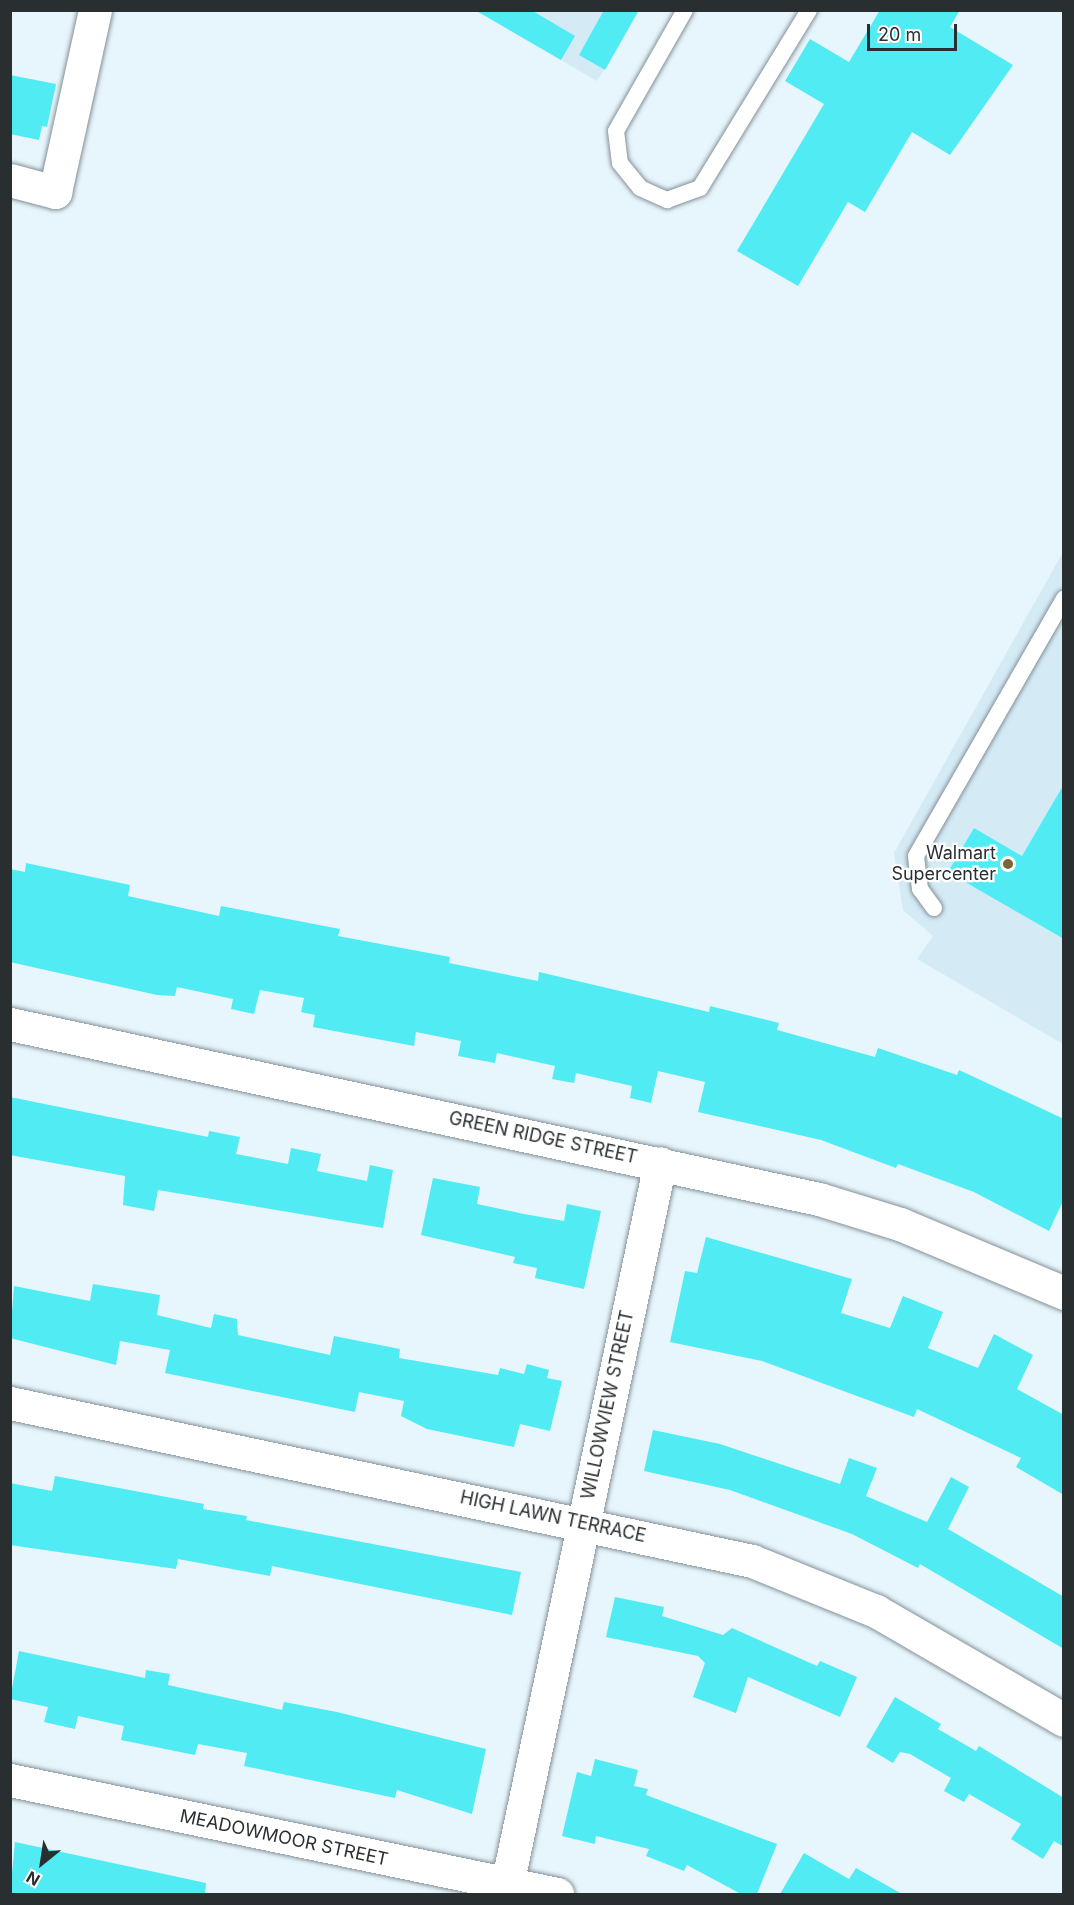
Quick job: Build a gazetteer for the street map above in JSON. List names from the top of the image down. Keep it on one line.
{"streets":{"street":["GREEN RIDGE STREET","WILLOWVIEW STREET","HIGH LAWN TERRACE","MEADOWMOOR STREET"]},"crossings":[["GREEN RIDGE STREET","WILLOWVIEW STREET"],["WILLOWVIEW STREET","HIGH LAWN TERRACE"],["WILLOWVIEW STREET","MEADOWMOOR STREET"]],"places":["Walmart Supercenter"],"scale_bar":"20 m","north":"bottom left"}
